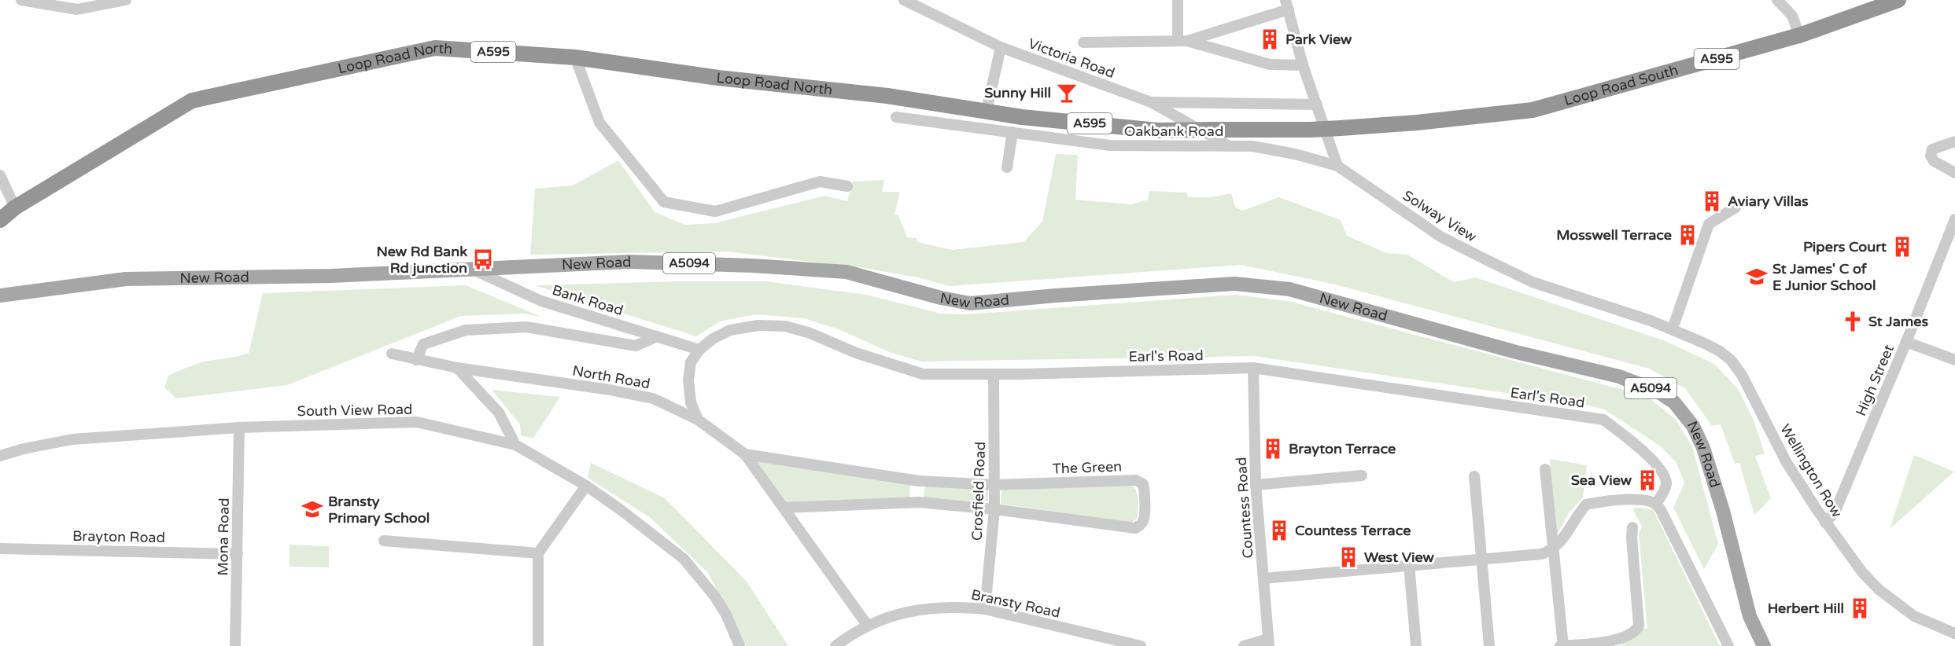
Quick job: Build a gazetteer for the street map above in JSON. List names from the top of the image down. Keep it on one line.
{"streets":{"highway":["A595","Loop Road North","Loop Road South"],"main road":["A5094","New Road"],"street":["Victoria Road","Oakbank Road","Solway View","Bank Road","Earl's Road","North Road","High Street","South View Road","The Green","Wellington Row","Crosfield Road","Countess Road","Brayton Road","Mona Road","Bransty Road"]},"crossings":[["Victoria Road","Oakbank Road"],["Loop Road North","Loop Road South"],["Oakbank Road","Solway View"],["Solway View","Wellington Row"],["New Road","Bank Road"],["Bank Road","Earl's Road"],["Earl's Road","North Road"],["Earl's Road","Crosfield Road"],["Earl's Road","Countess Road"],["North Road","The Green"],["North Road","Bransty Road"],["High Street","Wellington Row"],["South View Road","Mona Road"],["The Green","Crosfield Road"],["Crosfield Road","Bransty Road"],["Brayton Road","Mona Road"]],"places":{"building":["Park View","Aviary Villas","Mosswell Terrace","Pipers Court","Brayton Terrace","Sea View","Countess Terrace","West View","Herbert Hill"],"bar":["Sunny Hill"],"bus stop":["New Rd Bank Rd junction"],"school or university":["St James' C of E Junior School","Bransty Primary School"],"church":["St James"]}}
